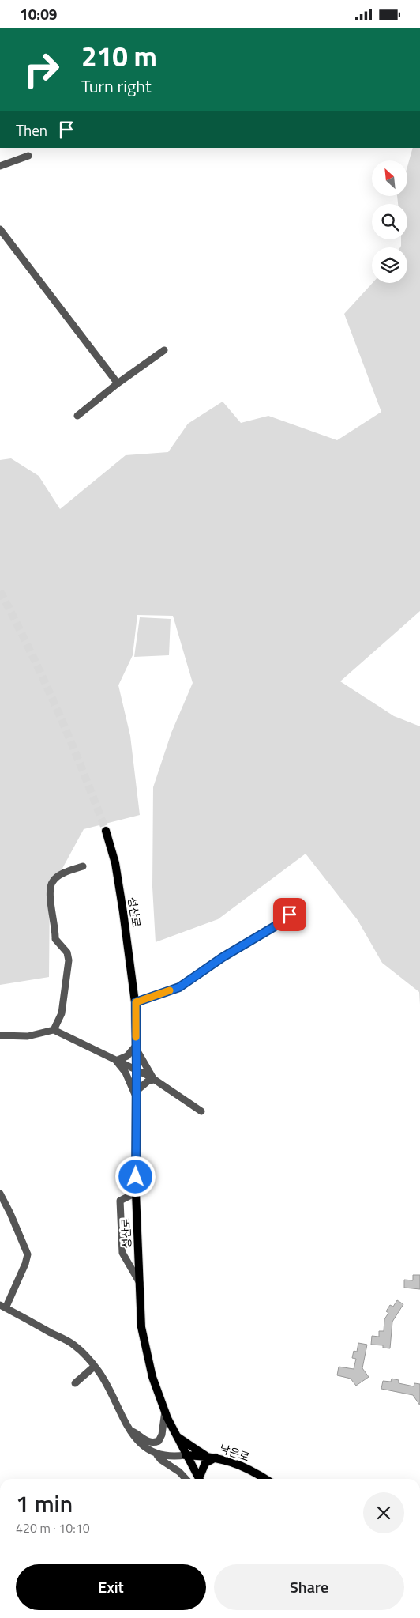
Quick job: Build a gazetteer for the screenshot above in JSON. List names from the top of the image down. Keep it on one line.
{"streets":{"main road":["성산로","낙은로"]},"crossings":[["성산로","낙은로"]],"north":"top left","page":{"status":"10:09","turn":["210 m","Turn right"],"then":"Then","heading":["1 min","420 m · 10:10"],"buttons":["Exit","Share"]}}
